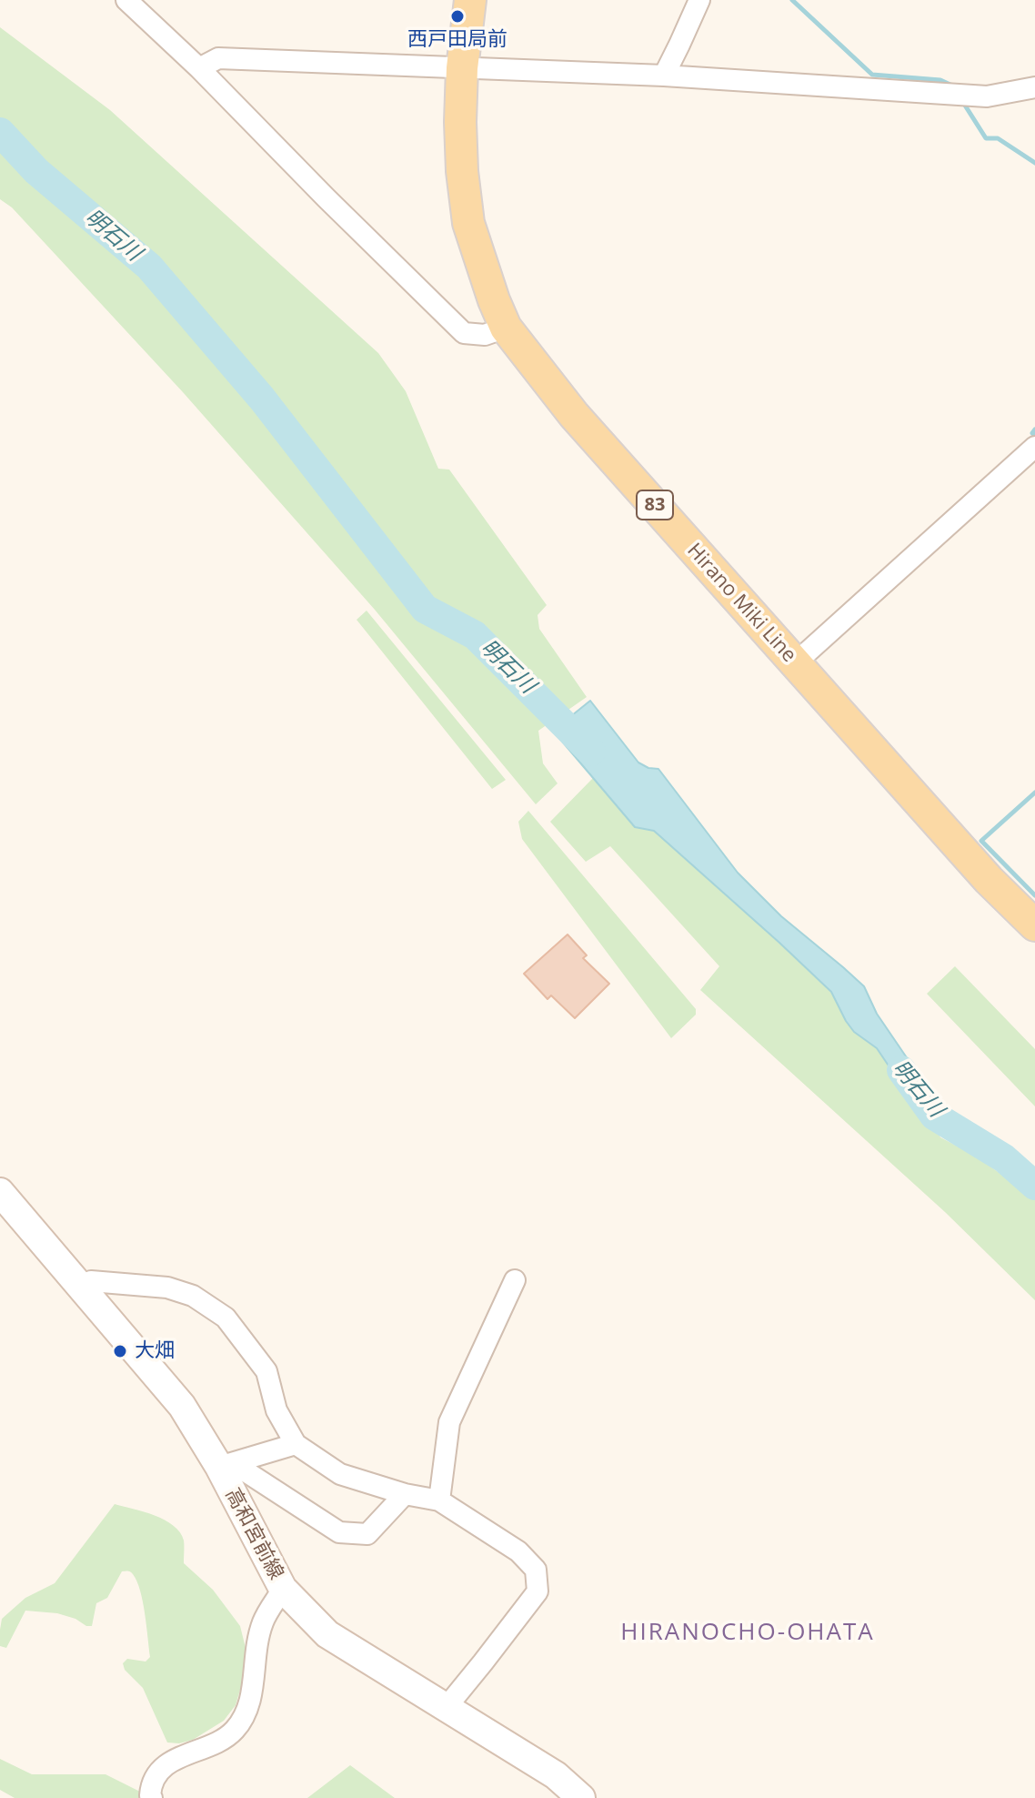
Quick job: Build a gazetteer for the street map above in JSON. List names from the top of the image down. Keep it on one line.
{"streets":{"main road":["83","Hirano Miki Line"],"street":["高和宮前線"]},"districts":["HIRANOCHO-OHATA"],"water":["明石川"],"places":["西戸田局前","大畑"]}
